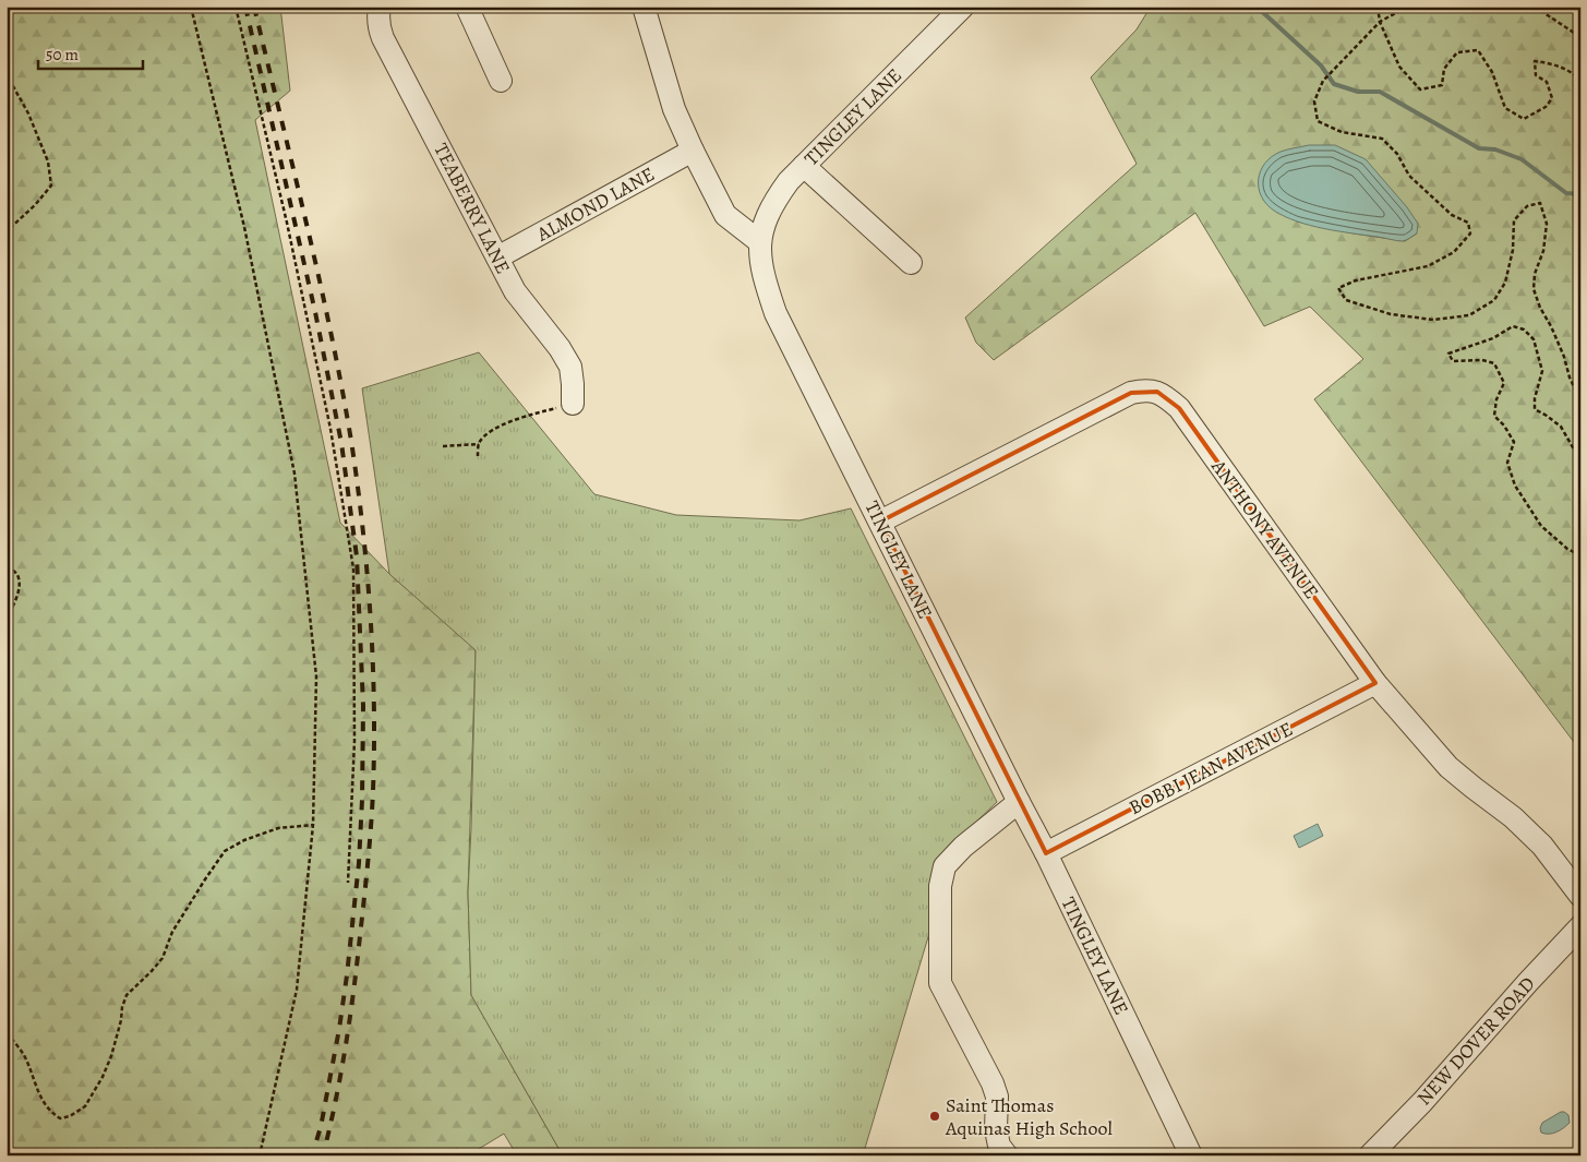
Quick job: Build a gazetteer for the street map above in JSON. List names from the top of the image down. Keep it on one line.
{"streets":{"street":["TINGLEY LANE","ALMOND LANE","TEABERRY LANE","ANTHONY AVENUE","BOBBI JEAN AVENUE","NEW DOVER ROAD"]},"crossings":[["TINGLEY LANE","ANTHONY AVENUE"],["TINGLEY LANE","BOBBI JEAN AVENUE"],["ALMOND LANE","TEABERRY LANE"],["ANTHONY AVENUE","BOBBI JEAN AVENUE"]],"places":["Saint Thomas Aquinas High School"],"scale_bar":"50 m"}
